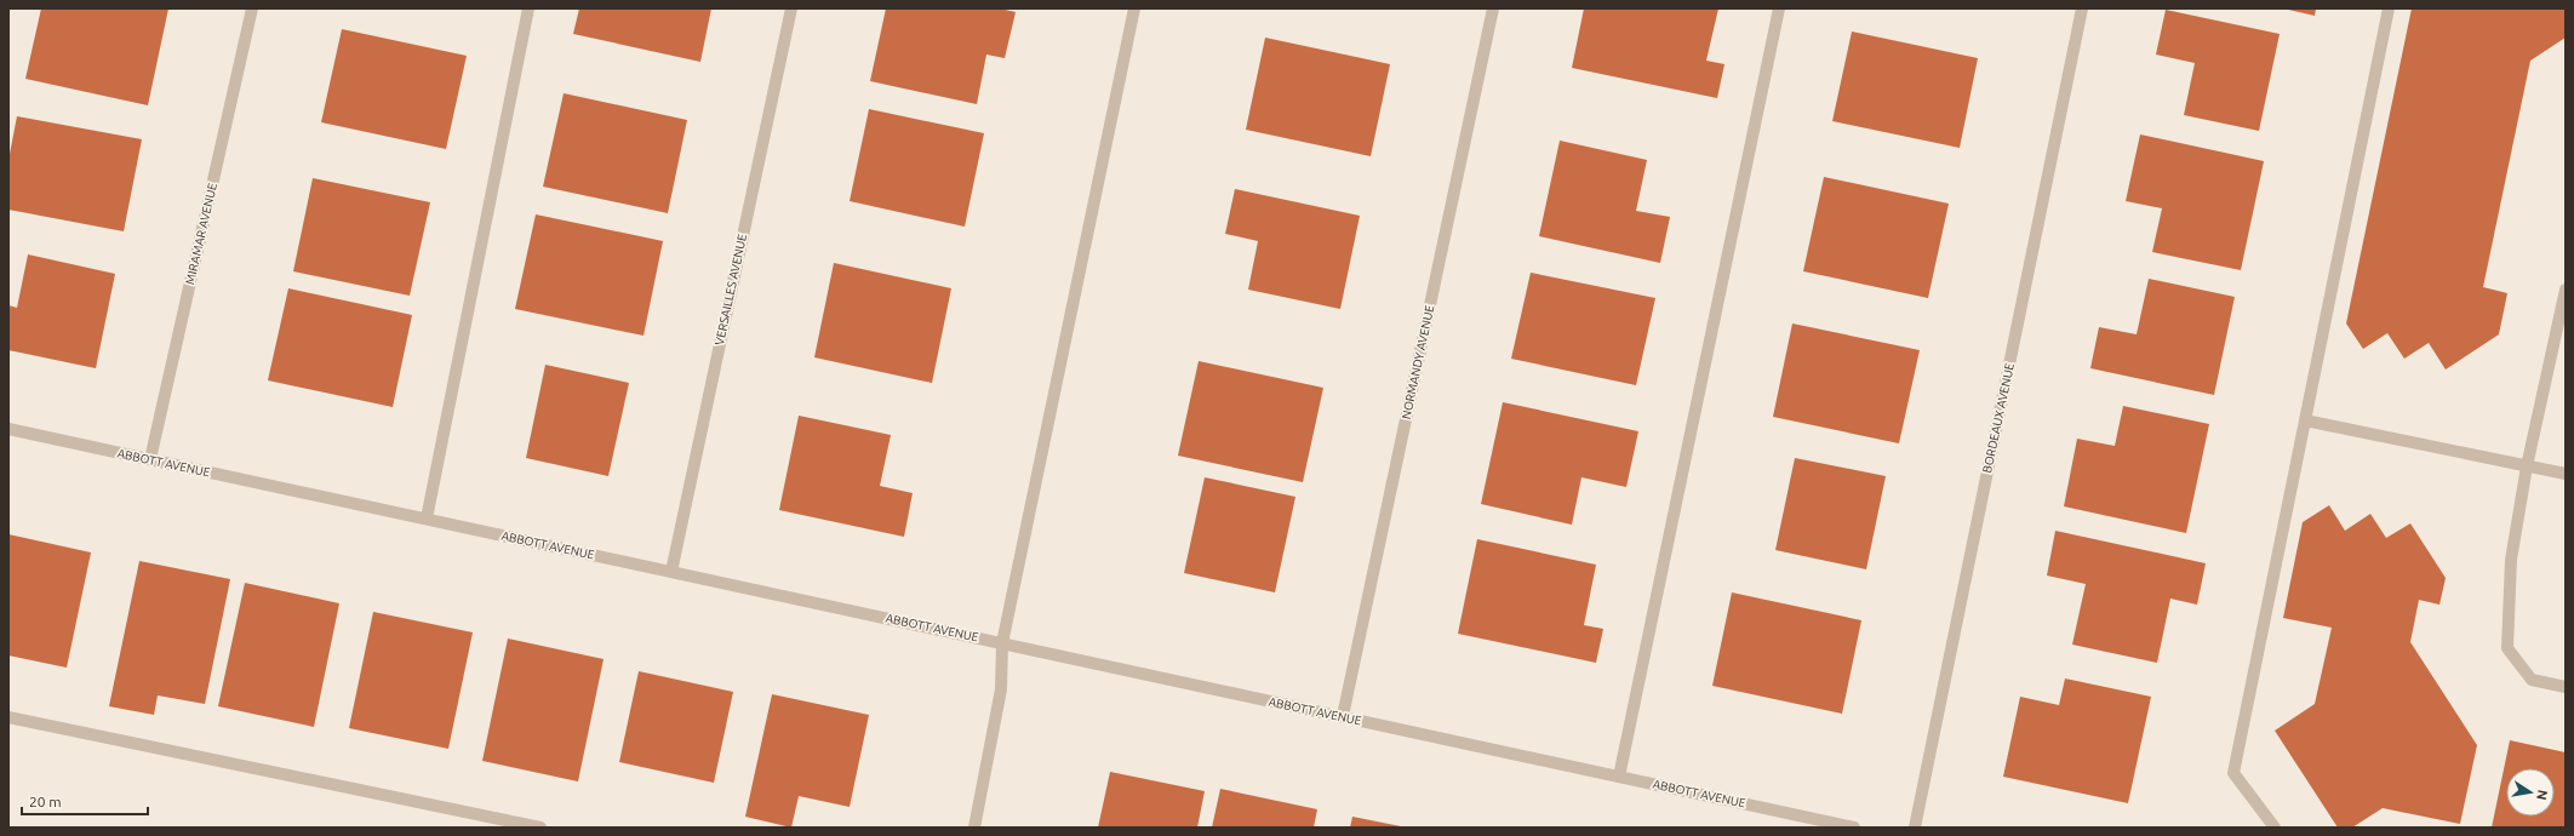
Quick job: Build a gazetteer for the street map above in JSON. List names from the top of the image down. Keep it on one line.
{"streets":{"street":["MIRAMAR AVENUE","VERSAILLES AVENUE","NORMANDY AVENUE","BORDEAUX AVENUE","ABBOTT AVENUE"]},"crossings":[["MIRAMAR AVENUE","ABBOTT AVENUE"],["VERSAILLES AVENUE","ABBOTT AVENUE"],["NORMANDY AVENUE","ABBOTT AVENUE"]],"scale_bar":"20 m","north":"right"}
